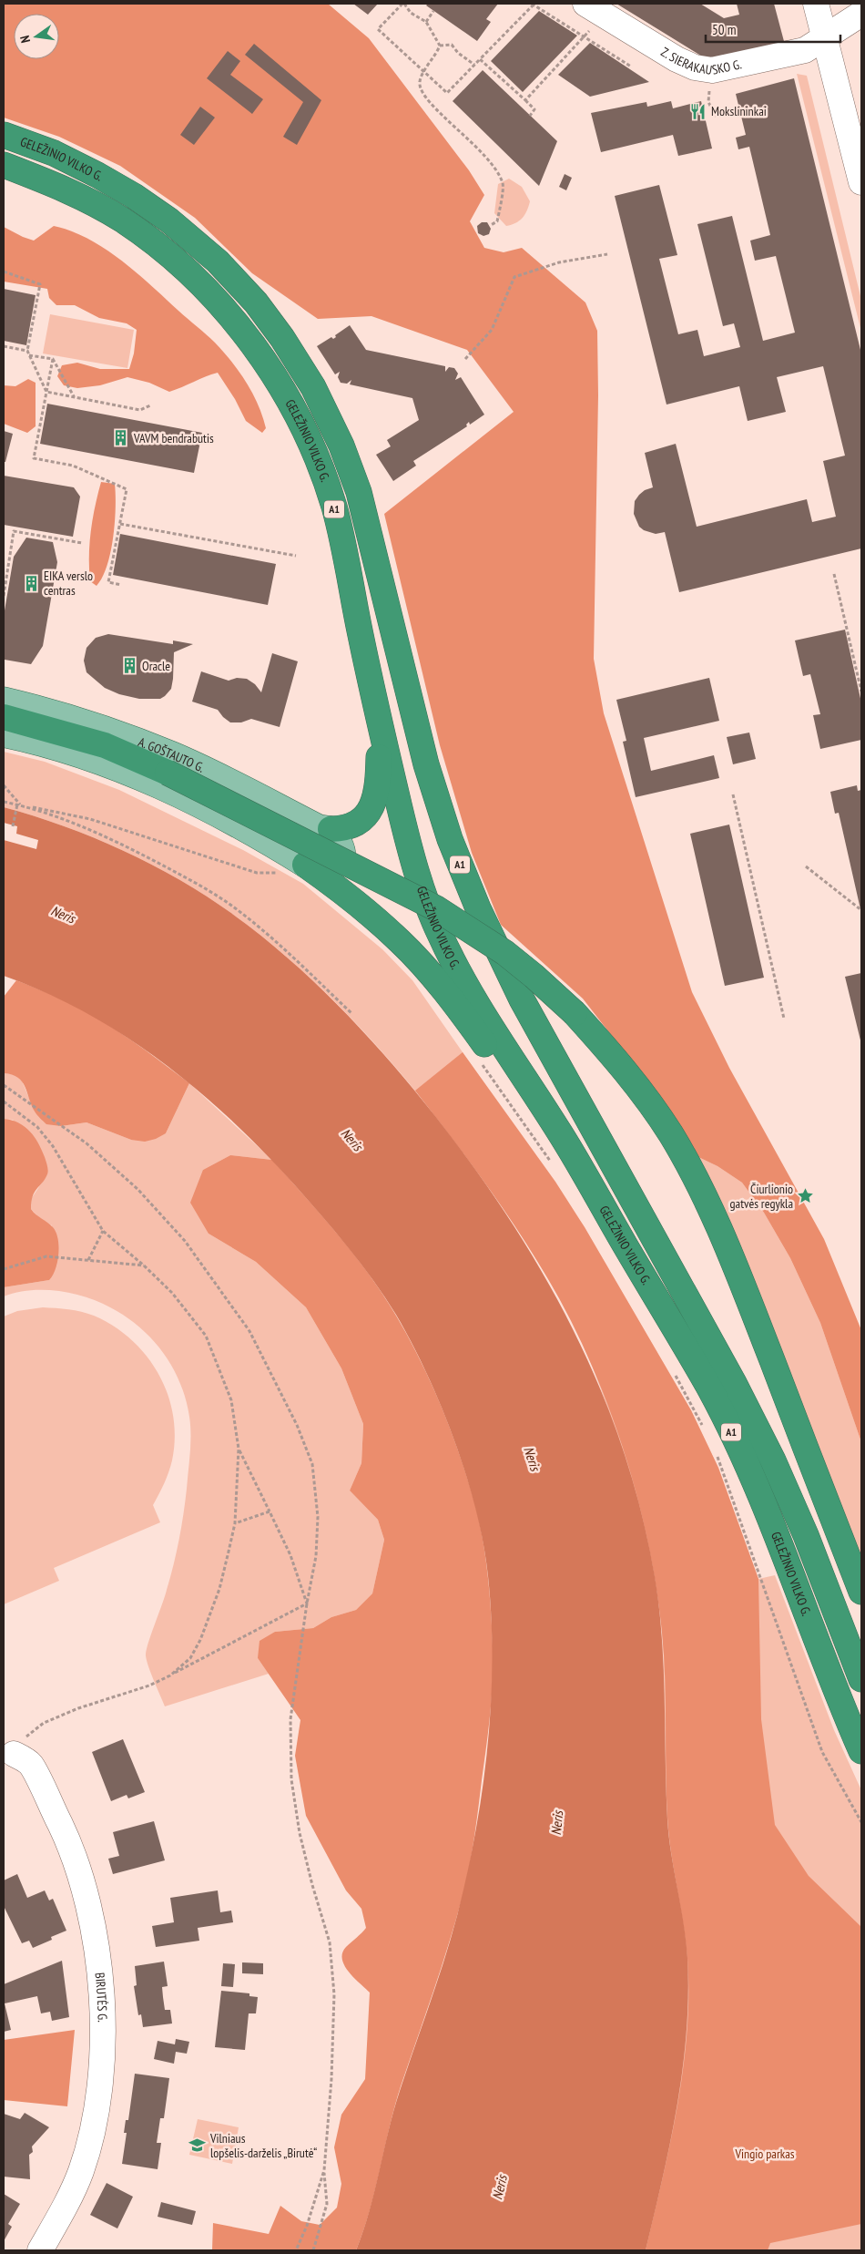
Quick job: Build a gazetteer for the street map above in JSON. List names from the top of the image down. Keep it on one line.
{"streets":{"highway":["GELEŽINIO VILKO G.","A1"],"main road":["A. GOŠTAUTO G."],"street":["Z. SIERAKAUSKO G.","BIRUTĖS G."]},"water":["Neris"],"parks":["Vingio parkas"],"places":{"restaurant":["Mokslininkai"],"building":["VAVM bendrabutis","EIKA verslo centras","Oracle"],"place":["Čiurlionio gatvės regykla"],"school or university":["Vilniaus lopšelis-darželis „Birutė“"]},"scale_bar":"50 m","north":"left"}
